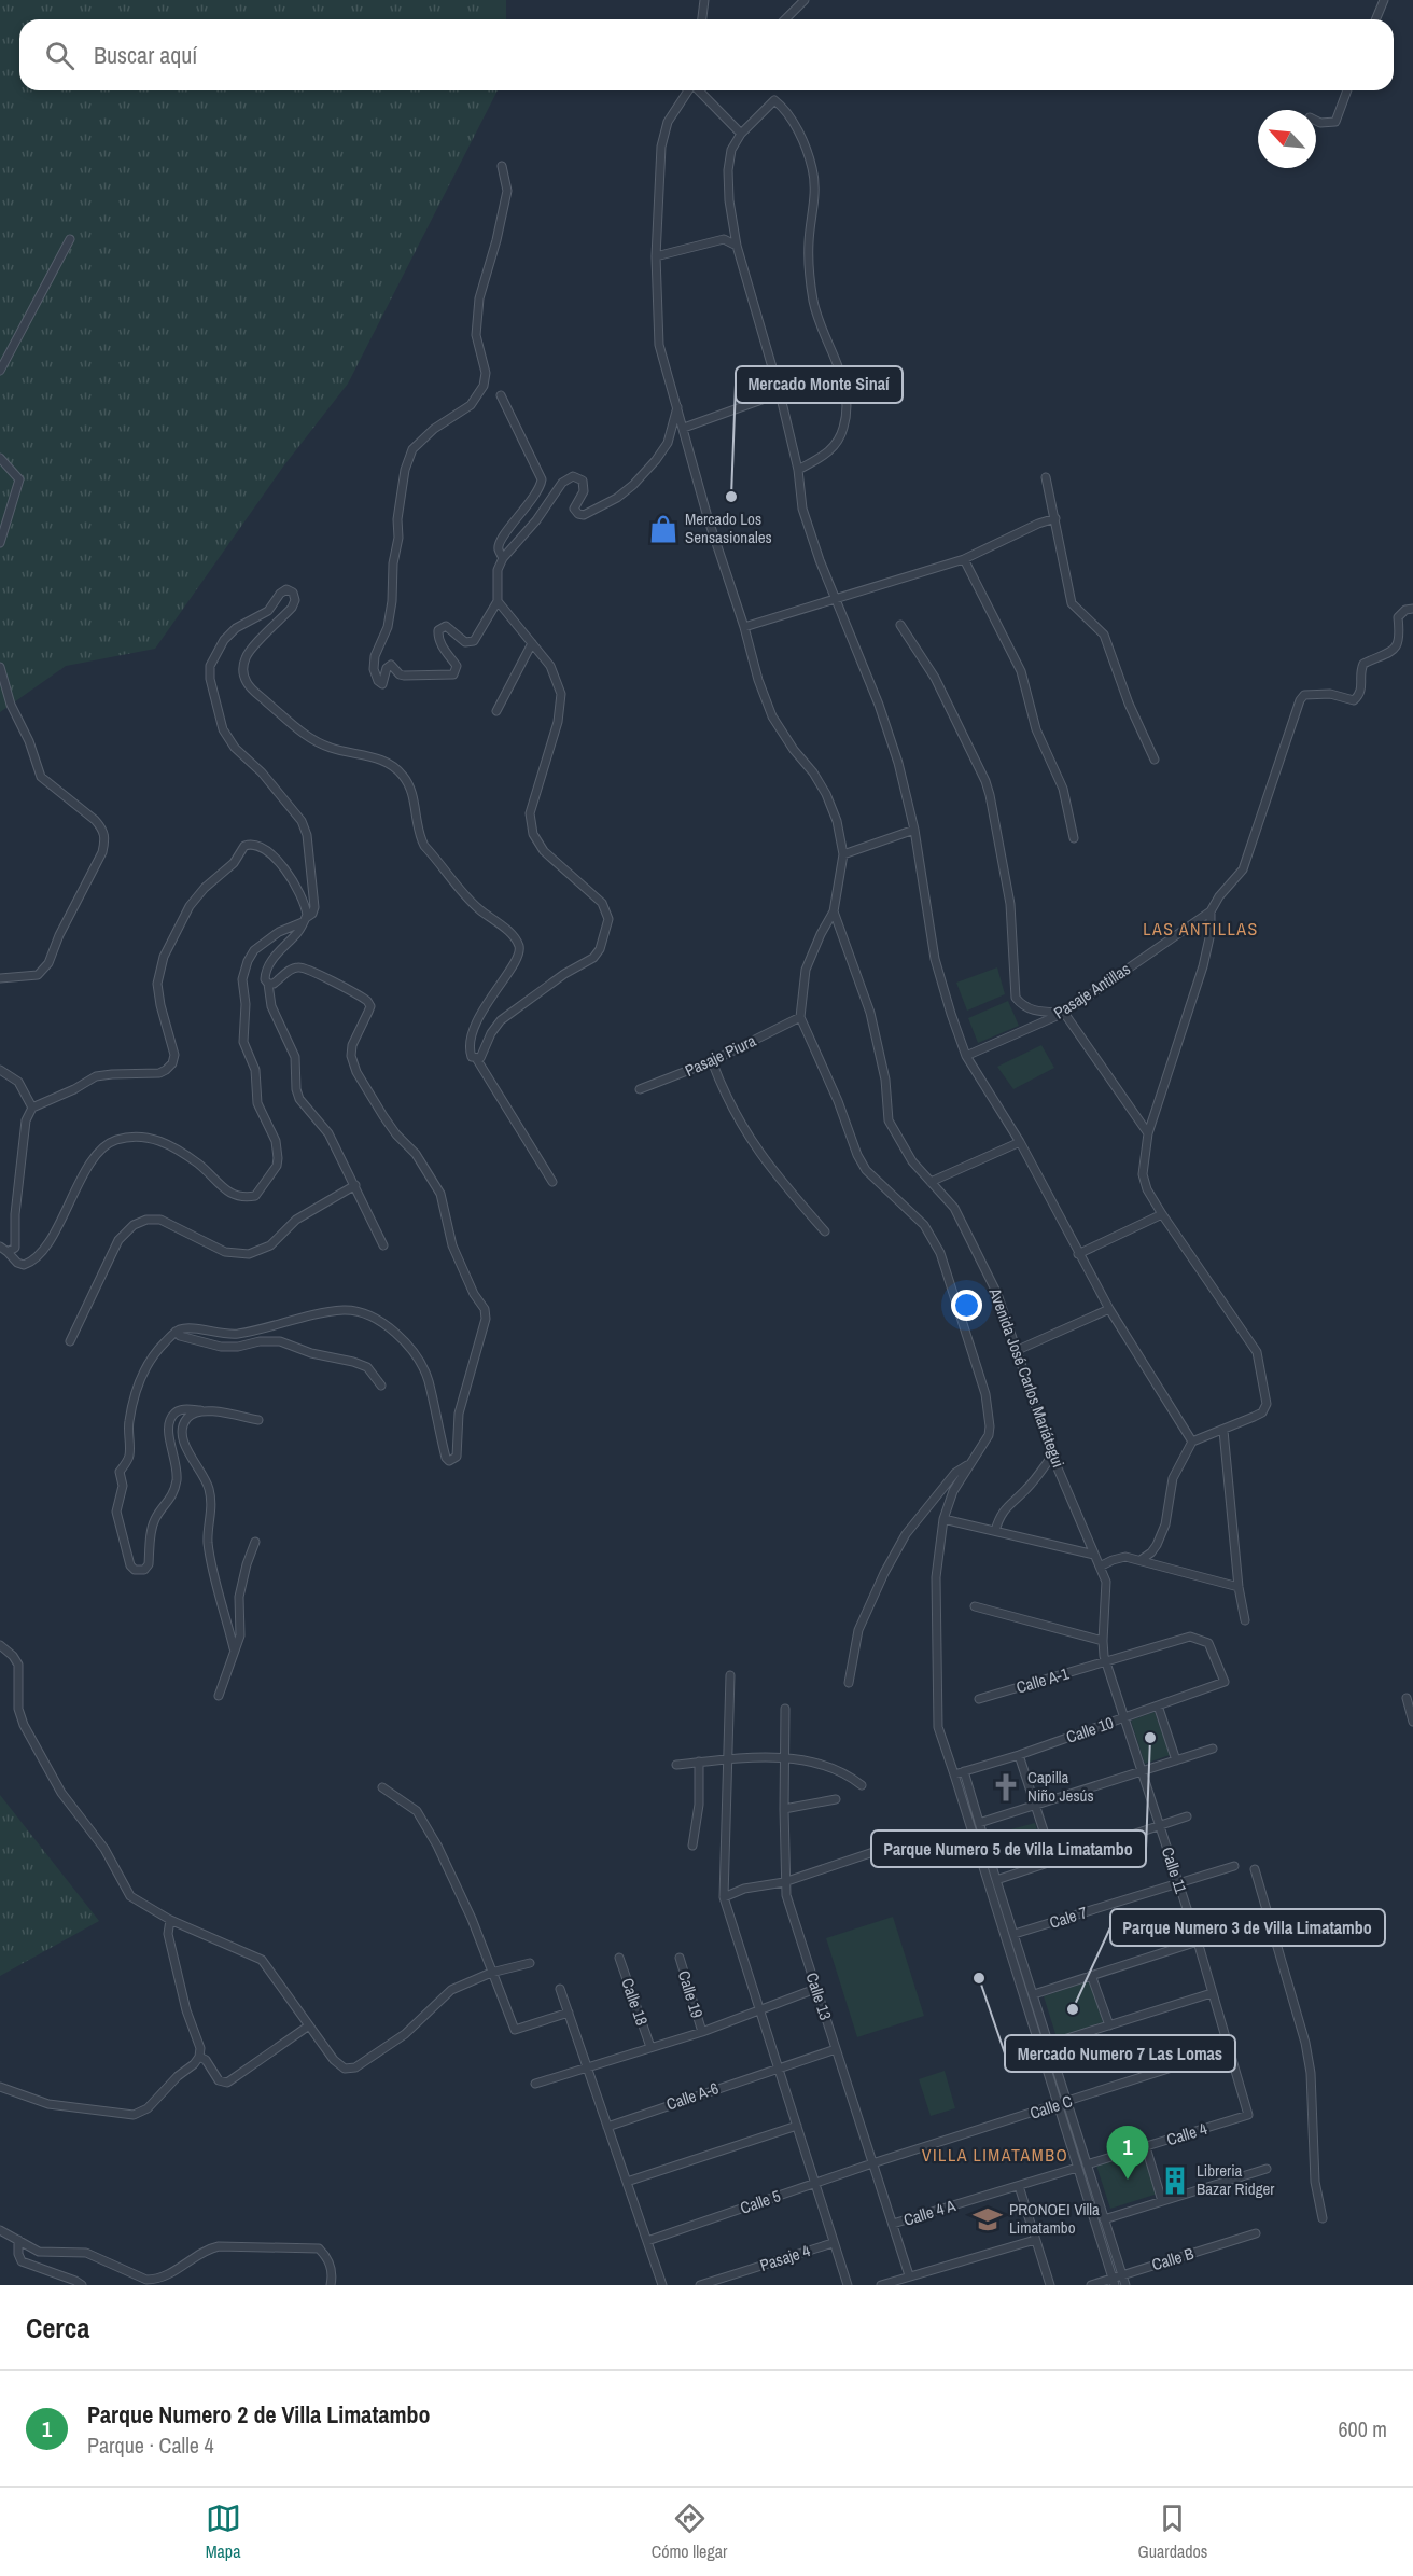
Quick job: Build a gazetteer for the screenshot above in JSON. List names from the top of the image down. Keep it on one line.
{"streets":{"street":["Pasaje Antillas","Pasaje Piura","Avenida José Carlos Mariátegui","Calle A-1","Calle 10","Calle 11","Cale 7","Calle 19","Calle 13","Calle 18","Calle A-6","Calle C","Calle 4","Calle 5","Calle 4 A","Pasaje 4","Calle B"]},"crossings":[["Avenida José Carlos Mariátegui","Calle A-1"],["Avenida José Carlos Mariátegui","Calle 11"],["Calle A-1","Calle 10"],["Calle A-1","Calle 11"],["Calle 10","Calle 11"],["Calle 11","Cale 7"],["Calle 11","Calle C"],["Calle 11","Calle 4"],["Calle 13","Calle A-6"],["Calle 13","Calle C"],["Calle 13","Calle 5"],["Calle 13","Calle 4 A"],["Calle C","Calle 5"]],"districts":["LAS ANTILLAS","VILLA LIMATAMBO"],"places":{"other":["Mercado Monte Sinaí","Parque Numero 5 de Villa Limatambo","Mercado Numero 7 Las Lomas","Parque Numero 3 de Villa Limatambo"],"shop":["Mercado Los Sensasionales"],"church":["Capilla Niño Jesús"],"building":["Libreria Bazar Ridger"],"school or university":["PRONOEI Villa Limatambo"]},"north":"top left","page":{"search":"Buscar aquí","pins":"1","heading":"Cerca","list":[{"mark":"1","name":"Parque Numero 2 de Villa Limatambo","note":"Parque · Calle 4","value":"600 m"}],"nav":["Mapa","Cómo llegar","Guardados"]}}
